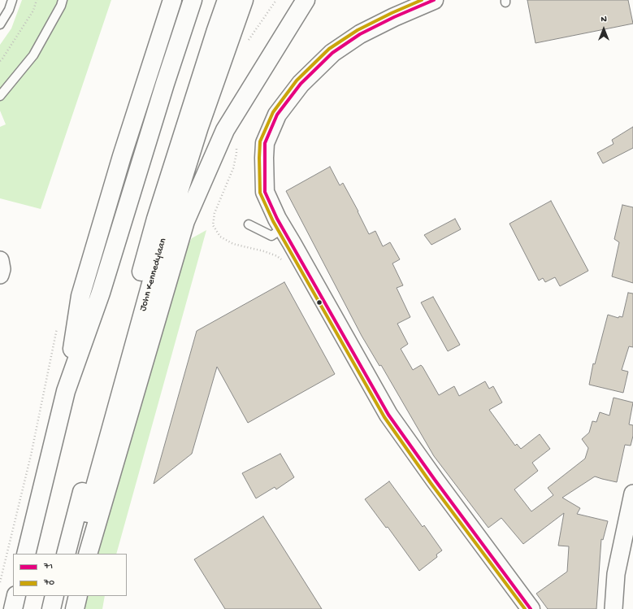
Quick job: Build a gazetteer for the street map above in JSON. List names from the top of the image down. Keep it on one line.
{"streets":{"main road":["John Kennedylaan"]},"lines":["transit line 71","transit line 70"],"legend":["71","70"],"north":"top"}
